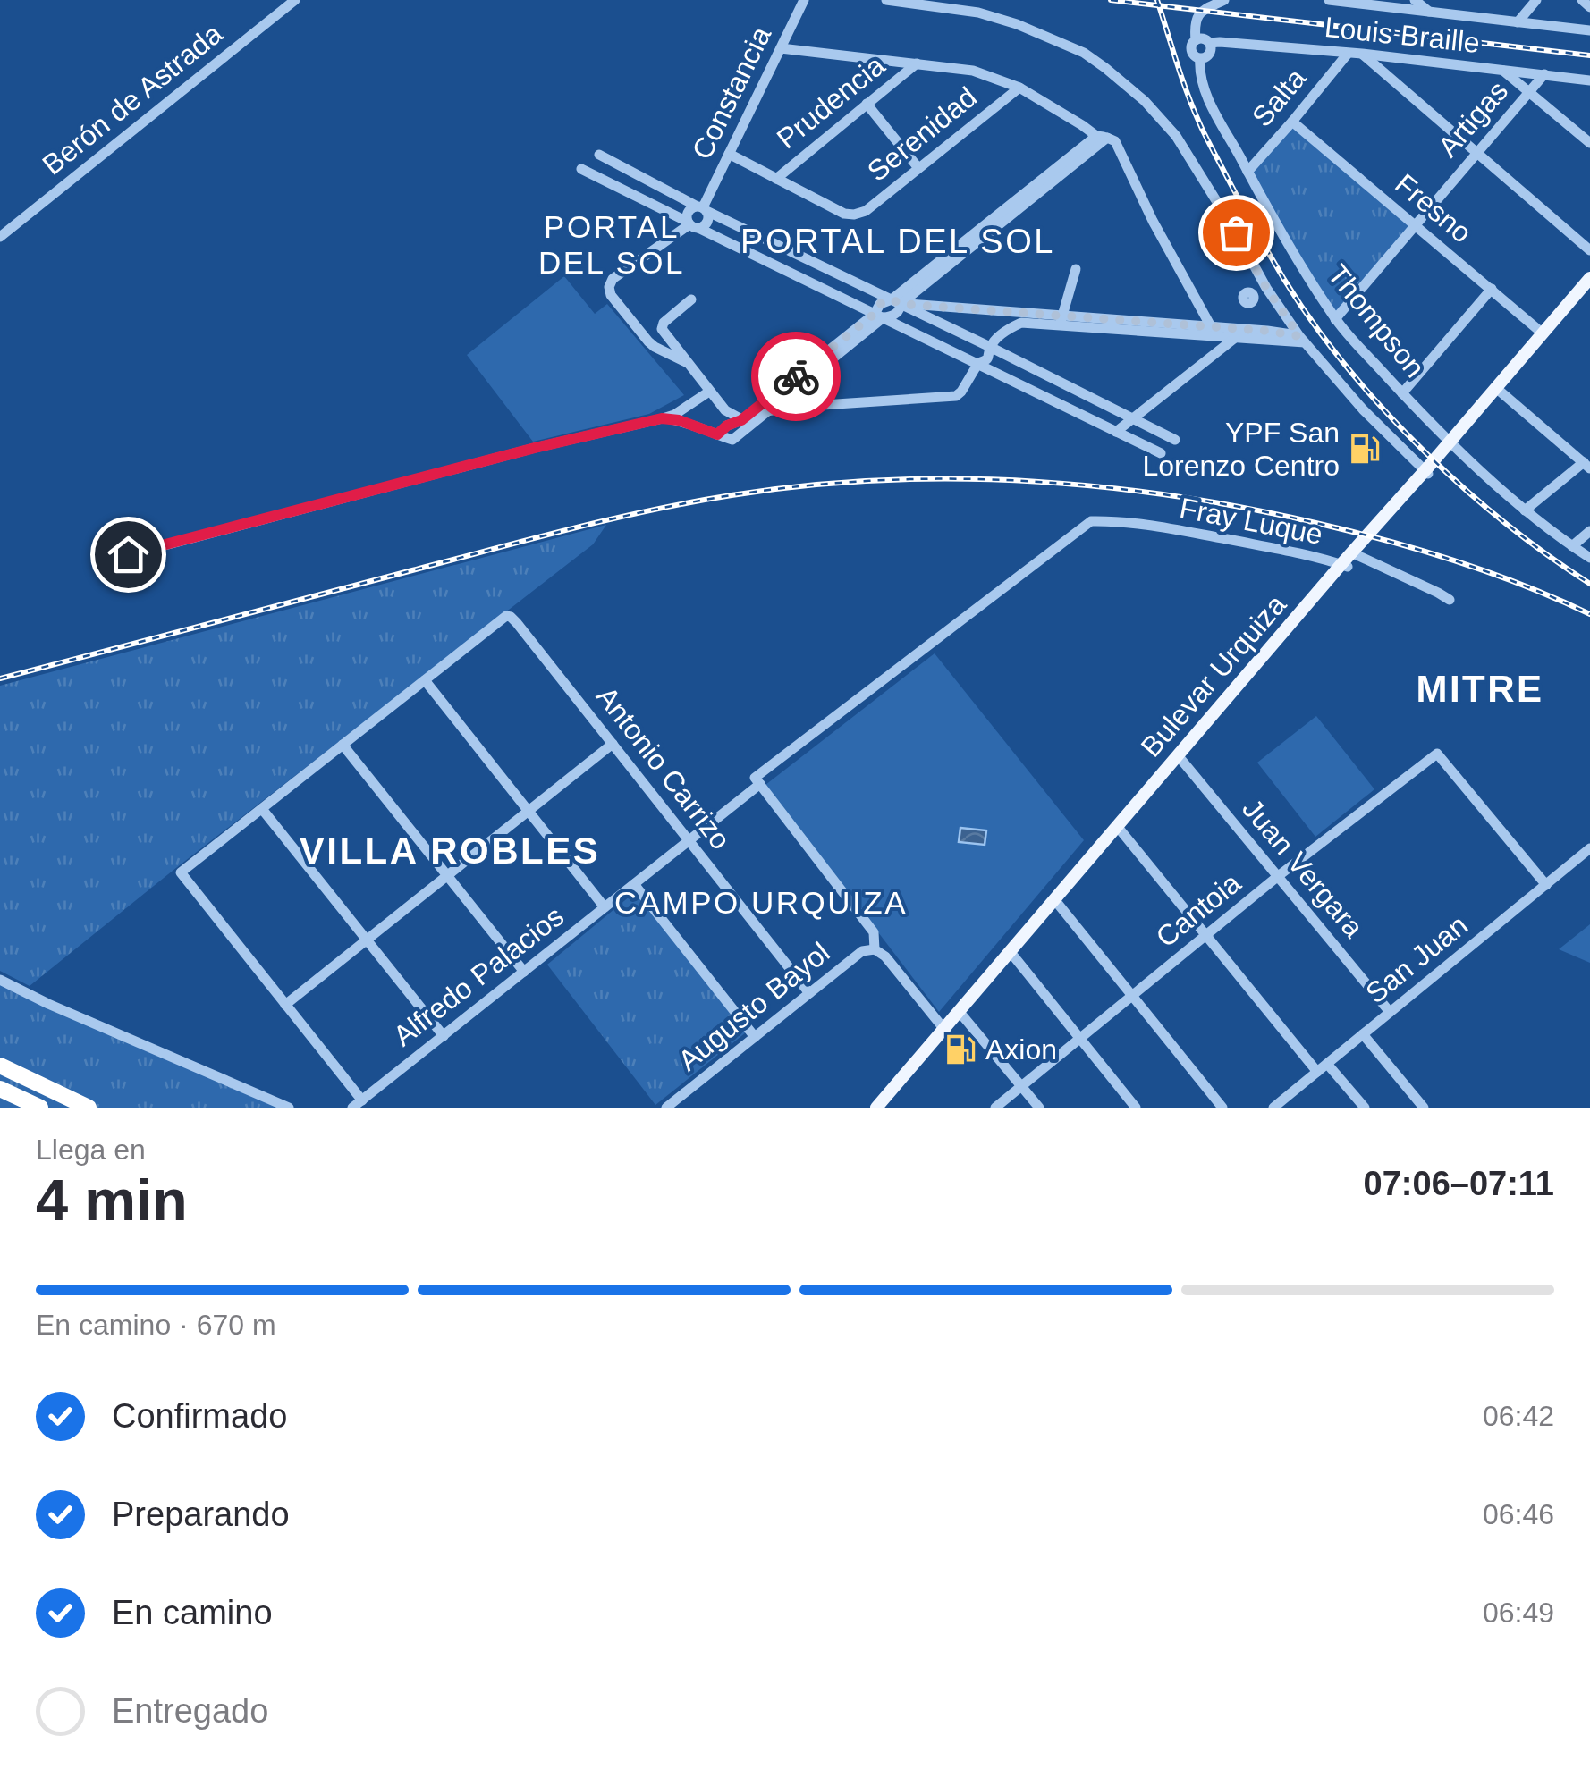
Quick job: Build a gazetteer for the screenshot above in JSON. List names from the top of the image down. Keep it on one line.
{"streets":{"main road":["Bulevar Urquiza"],"street":["Louis Braille","Constancia","Salta","Berón de Astrada","Prudencia","Artigas","Serenidad","Fresno","Thompson","Fray Luque","Antonio Carrizo","Juan Vergara","Cantoia","San Juan","Alfredo Palacios","Augusto Bayol"]},"crossings":[["Louis Braille","Salta"],["Louis Braille","Artigas"],["Louis Braille","Thompson"],["Salta","Fresno"],["Salta","Thompson"],["Prudencia","Serenidad"],["Artigas","Fresno"],["Artigas","Thompson"],["Fresno","Bulevar Urquiza"],["Thompson","Bulevar Urquiza"],["Fray Luque","Bulevar Urquiza"],["Fray Luque","Alfredo Palacios"],["Bulevar Urquiza","Juan Vergara"],["Antonio Carrizo","Alfredo Palacios"],["Antonio Carrizo","Augusto Bayol"],["Juan Vergara","Cantoia"],["Juan Vergara","San Juan"],["Cantoia","San Juan"]],"districts":["PORTAL DEL SOL","PORTAL DEL SOL","MITRE","VILLA ROBLES","CAMPO URQUIZA"],"places":{"fuel station":["YPF San Lorenzo Centro","Axion"]},"page":{"heading":["4 min","Llega en","07:06–07:11"],"bar":"En camino · 670 m","list":[["Confirmado","06:42"],["Preparando","06:46"],["En camino","06:49"],"Entregado"]}}
